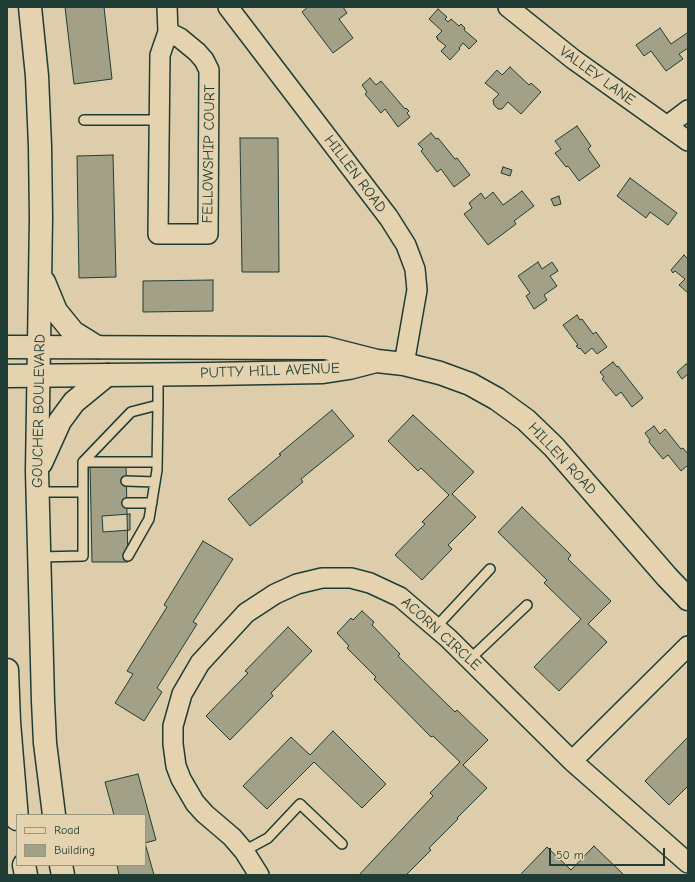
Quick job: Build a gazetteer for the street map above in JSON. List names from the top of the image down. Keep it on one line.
{"streets":{"main road":["HILLEN ROAD","PUTTY HILL AVENUE","GOUCHER BOULEVARD"],"street":["VALLEY LANE","FELLOWSHIP COURT","ACORN CIRCLE"]},"crossings":[["HILLEN ROAD","PUTTY HILL AVENUE"],["PUTTY HILL AVENUE","GOUCHER BOULEVARD"]],"legend":["Road","Building"],"scale_bar":"50 m"}
